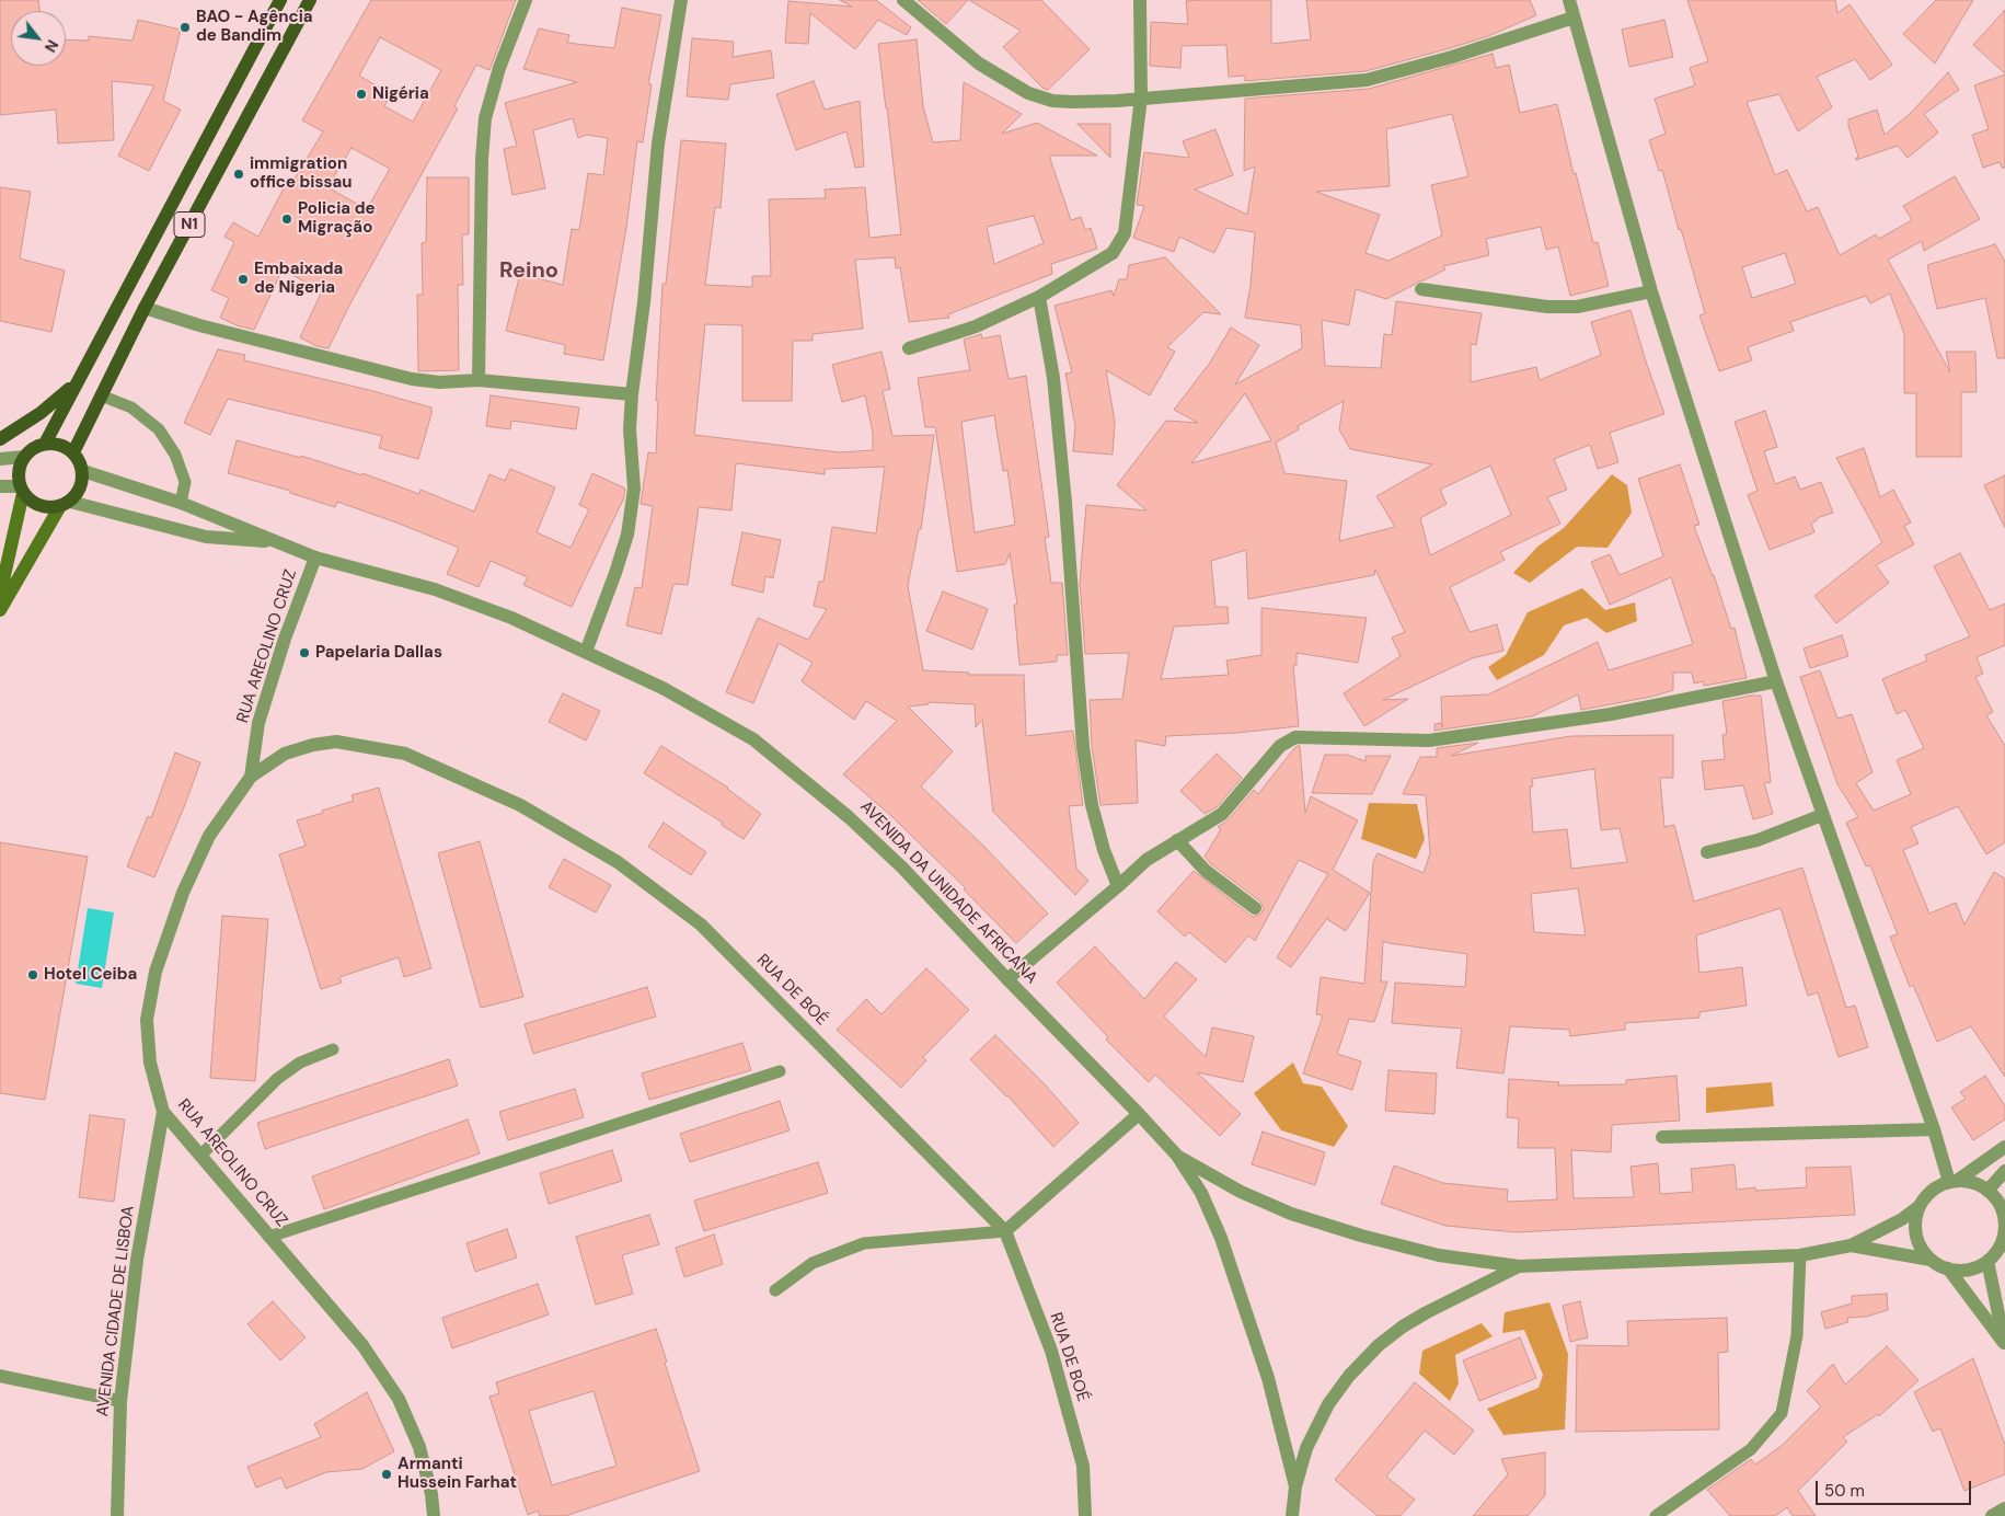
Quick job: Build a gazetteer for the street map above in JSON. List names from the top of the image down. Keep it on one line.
{"streets":{"main road":["N1"],"street":["RUA AREOLINO CRUZ","AVENIDA DA UNIDADE AFRICANA","RUA DE BOÉ","AVENIDA CIDADE DE LISBOA"]},"crossings":[["N1","AVENIDA DA UNIDADE AFRICANA"],["RUA AREOLINO CRUZ","AVENIDA DA UNIDADE AFRICANA"],["RUA AREOLINO CRUZ","RUA DE BOÉ"],["RUA AREOLINO CRUZ","AVENIDA CIDADE DE LISBOA"]],"districts":["Reino"],"places":["BAO - Agência de Bandim","Nigéria","immigration office bissau","Policia de Migração","Embaixada de Nigeria","Papelaria Dallas","Hotel Ceiba","Armanti Hussein Farhat"],"scale_bar":"50 m","north":"bottom right"}
